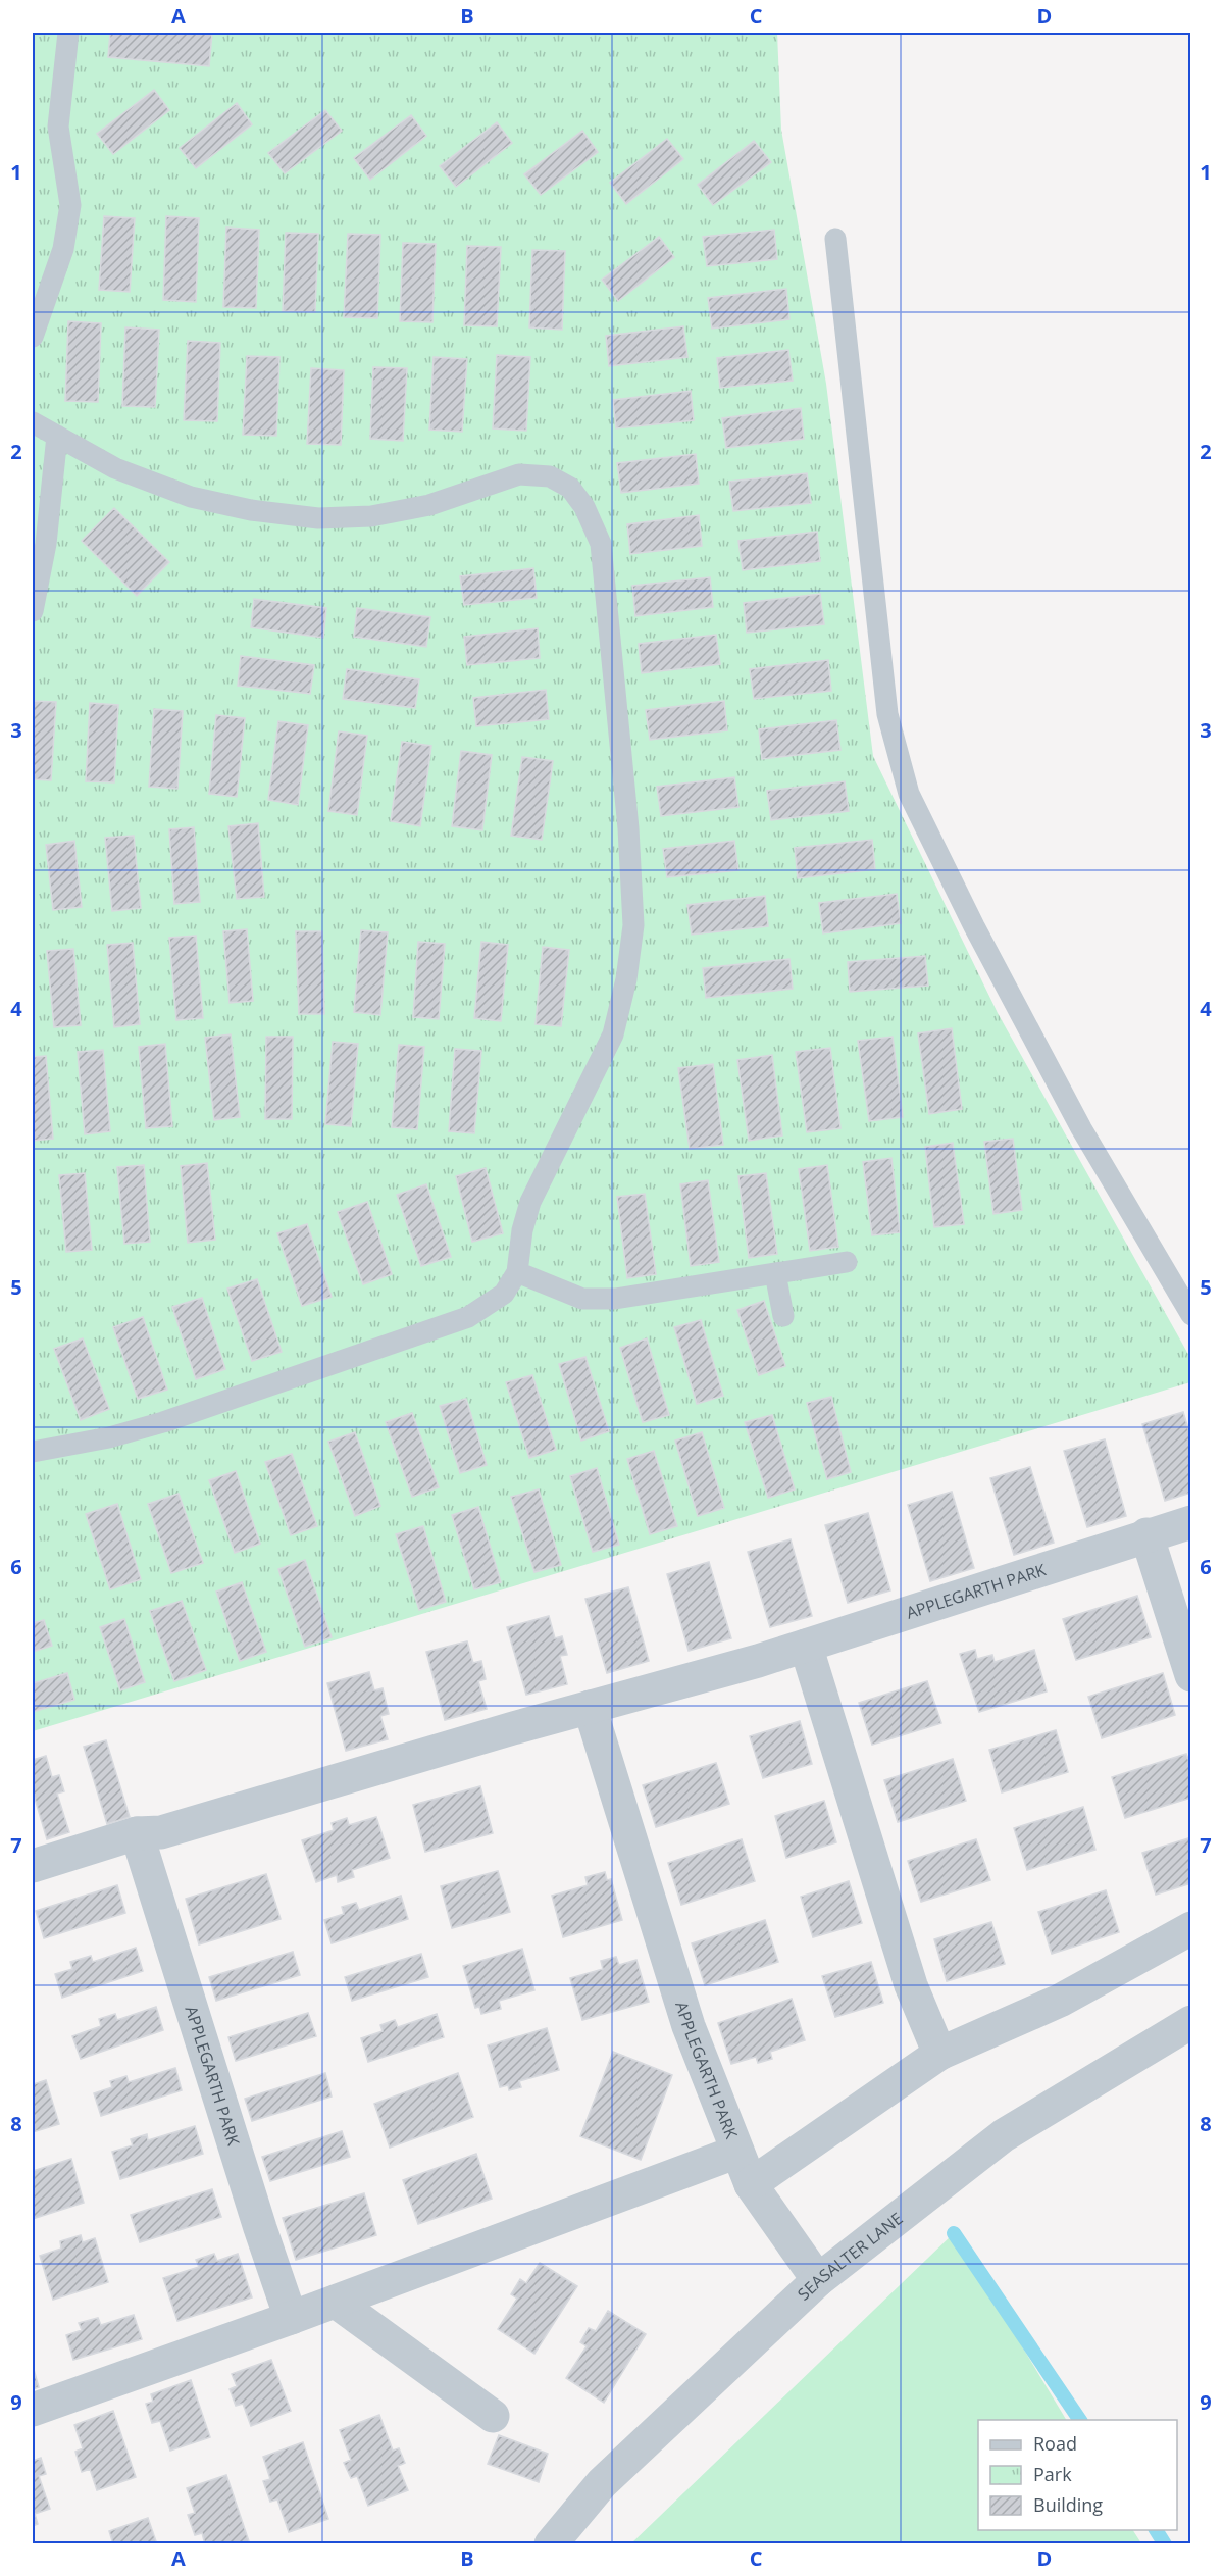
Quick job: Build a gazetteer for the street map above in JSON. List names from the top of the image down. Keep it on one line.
{"streets":{"street":["APPLEGARTH PARK","SEASALTER LANE"]},"crossings":[["APPLEGARTH PARK","SEASALTER LANE"]],"legend":["Road","Park","Building"],"grid":{"columns":["A","B","C","D"],"rows":["1","2","3","4","5","6","7","8","9"]}}
